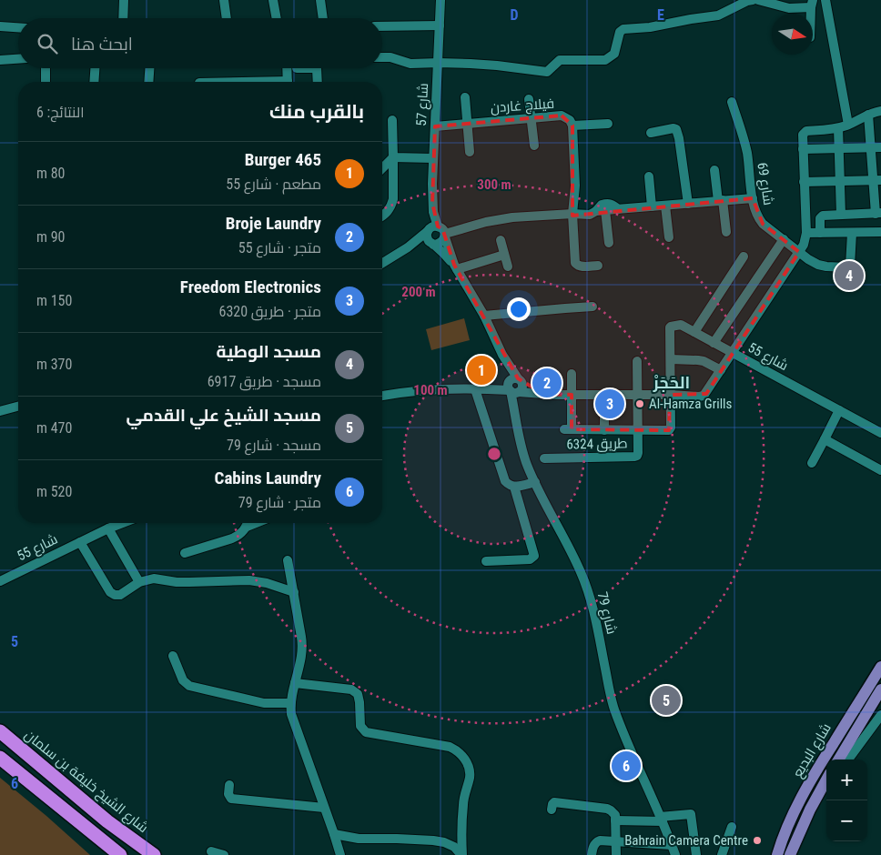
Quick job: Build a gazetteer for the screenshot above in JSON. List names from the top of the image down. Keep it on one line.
{"streets":{"highway":["شارع الشيخ خليفة بن سلمان"],"main road":["شارع البديع"],"street":["شارع 57","فيلاج غاردن","شارع 69","شارع 55","طريق 6324","شارع 79"]},"crossings":[["شارع 57","فيلاج غاردن"],["شارع 57","شارع 79"],["شارع 55","طريق 6324"],["شارع 55","شارع 79"]],"districts":["الحَجَرْ"],"places":["Al-Hamza Grills","Bahrain Camera Centre"],"north":"right","page":{"search":"ابحث هنا","heading":["بالقرب منك","النتائج: 6"],"list":[{"mark":"1","name":"Burger 465","note":"مطعم · شارع 55","value":"80 m"},{"mark":"2","name":"Broje Laundry","note":"متجر · شارع 55","value":"90 m"},{"mark":"3","name":"Freedom Electronics","note":"متجر · طريق 6320","value":"150 m"},{"mark":"4","name":"مسجد الوطية","note":"مسجد · طريق 6917","value":"370 m"},{"mark":"5","name":"مسجد الشيخ علي القدمي","note":"مسجد · شارع 79","value":"470 m"},{"mark":"6","name":"Cabins Laundry","note":"متجر · شارع 79","value":"520 m"}],"pins":["4","1","2","3","5","6"],"map_buttons":["+","−"]},"grid":{"columns":["D","E"],"rows":["5","6"]},"rings":["300 m","200 m","100 m"]}
